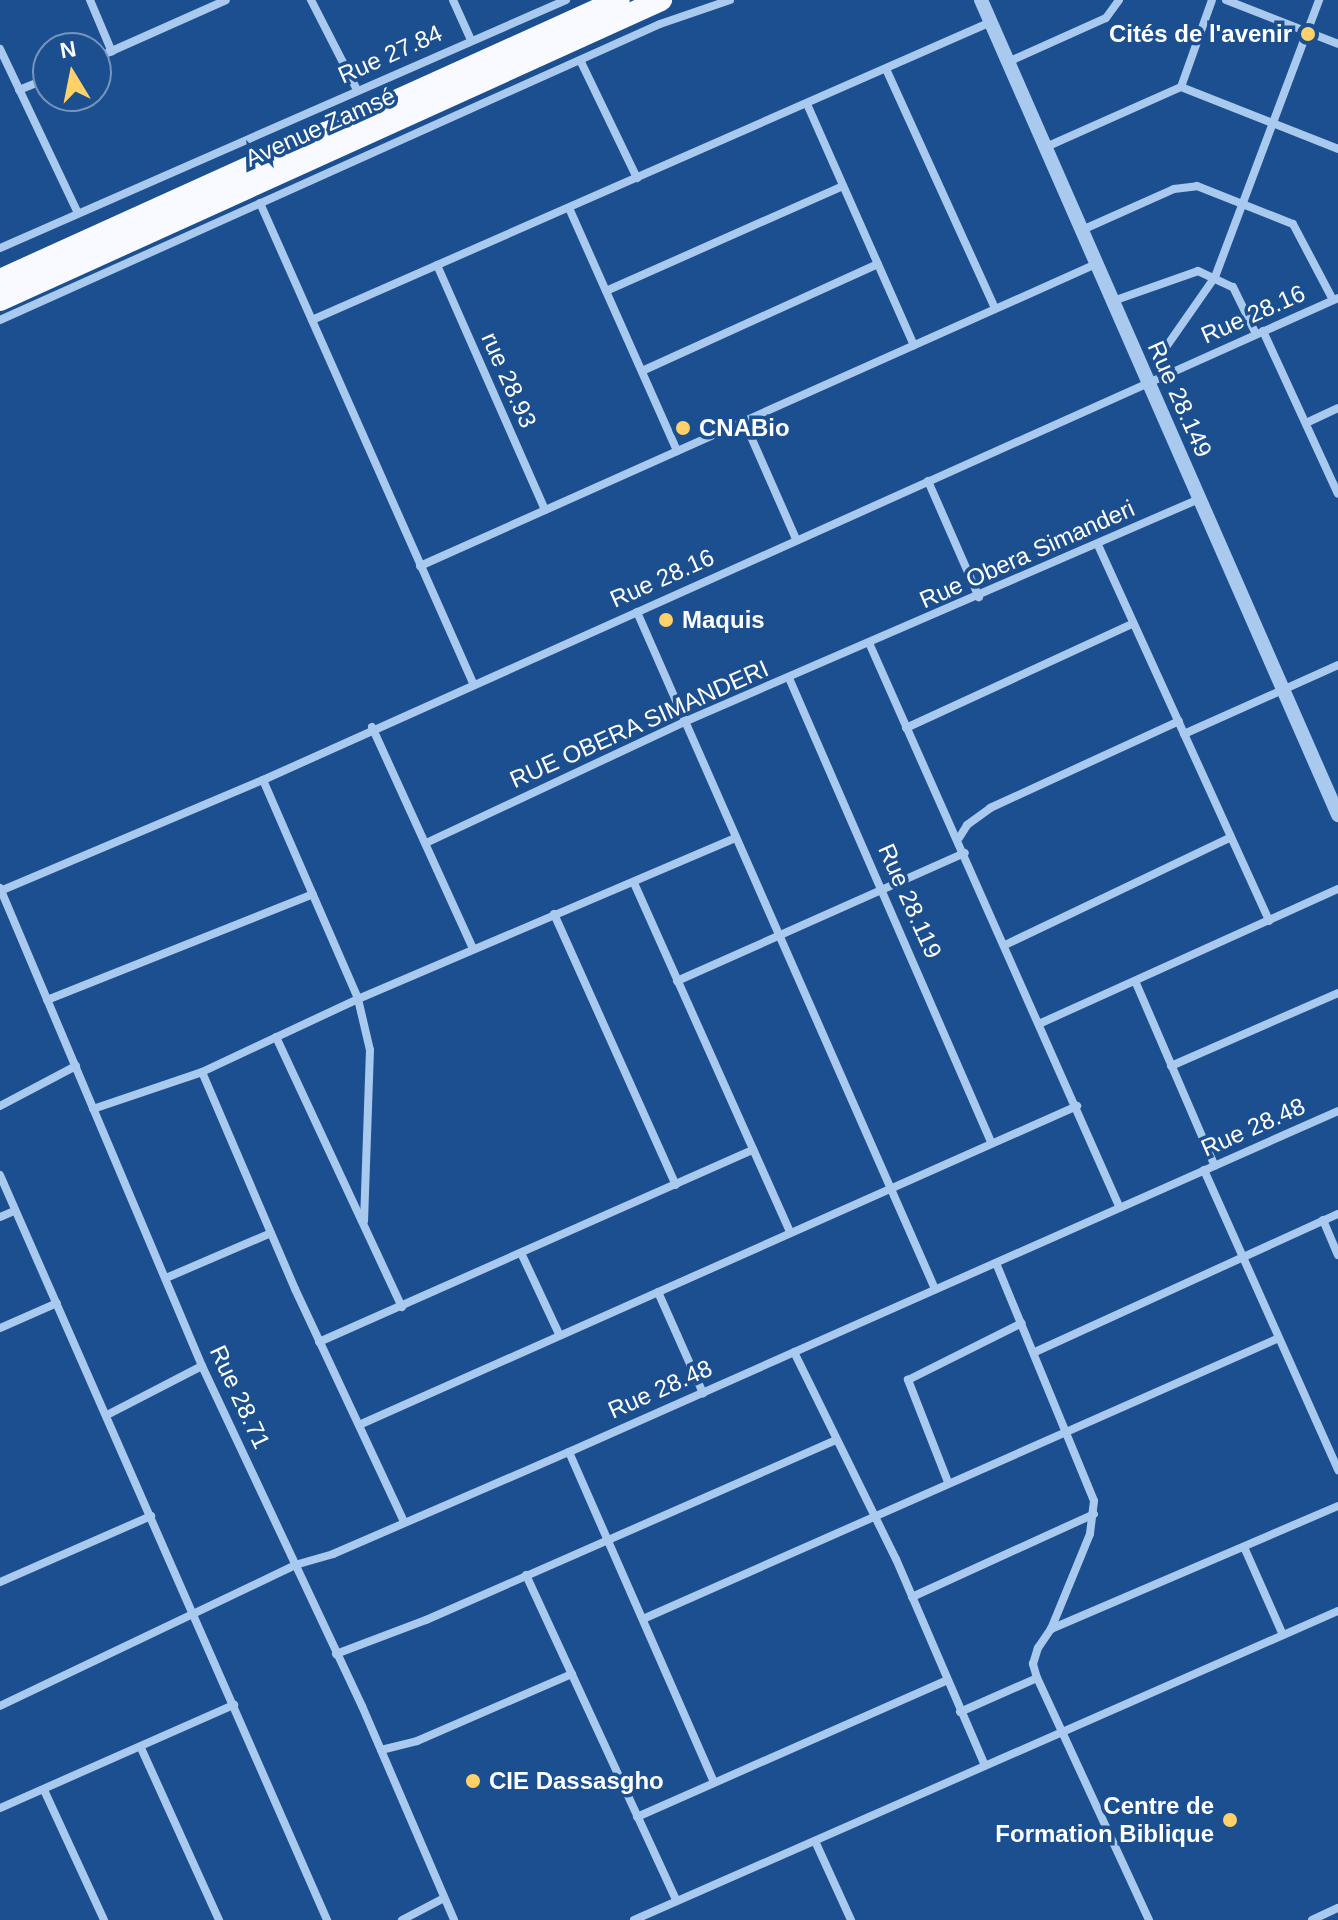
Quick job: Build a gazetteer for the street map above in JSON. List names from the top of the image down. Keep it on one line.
{"streets":{"highway":["Avenue Zamsé"],"street":["Rue 27.84","Rue 28.16","rue 28.93","Rue 28.149","Rue Obera Simanderi","RUE OBERA SIMANDERI","Rue 28.119","Rue 28.48","Rue 28.71"]},"crossings":[["Rue 28.16","Rue 28.149"],["Rue 28.16","Rue 28.71"],["Rue 28.149","Rue Obera Simanderi"],["Rue Obera Simanderi","RUE OBERA SIMANDERI"],["RUE OBERA SIMANDERI","Rue 28.119"],["Rue 28.48","Rue 28.71"]],"places":["Cités de l'avenir","CNABio","Maquis","CIE Dassasgho","Centre de Formation Biblique"],"north":"top"}
